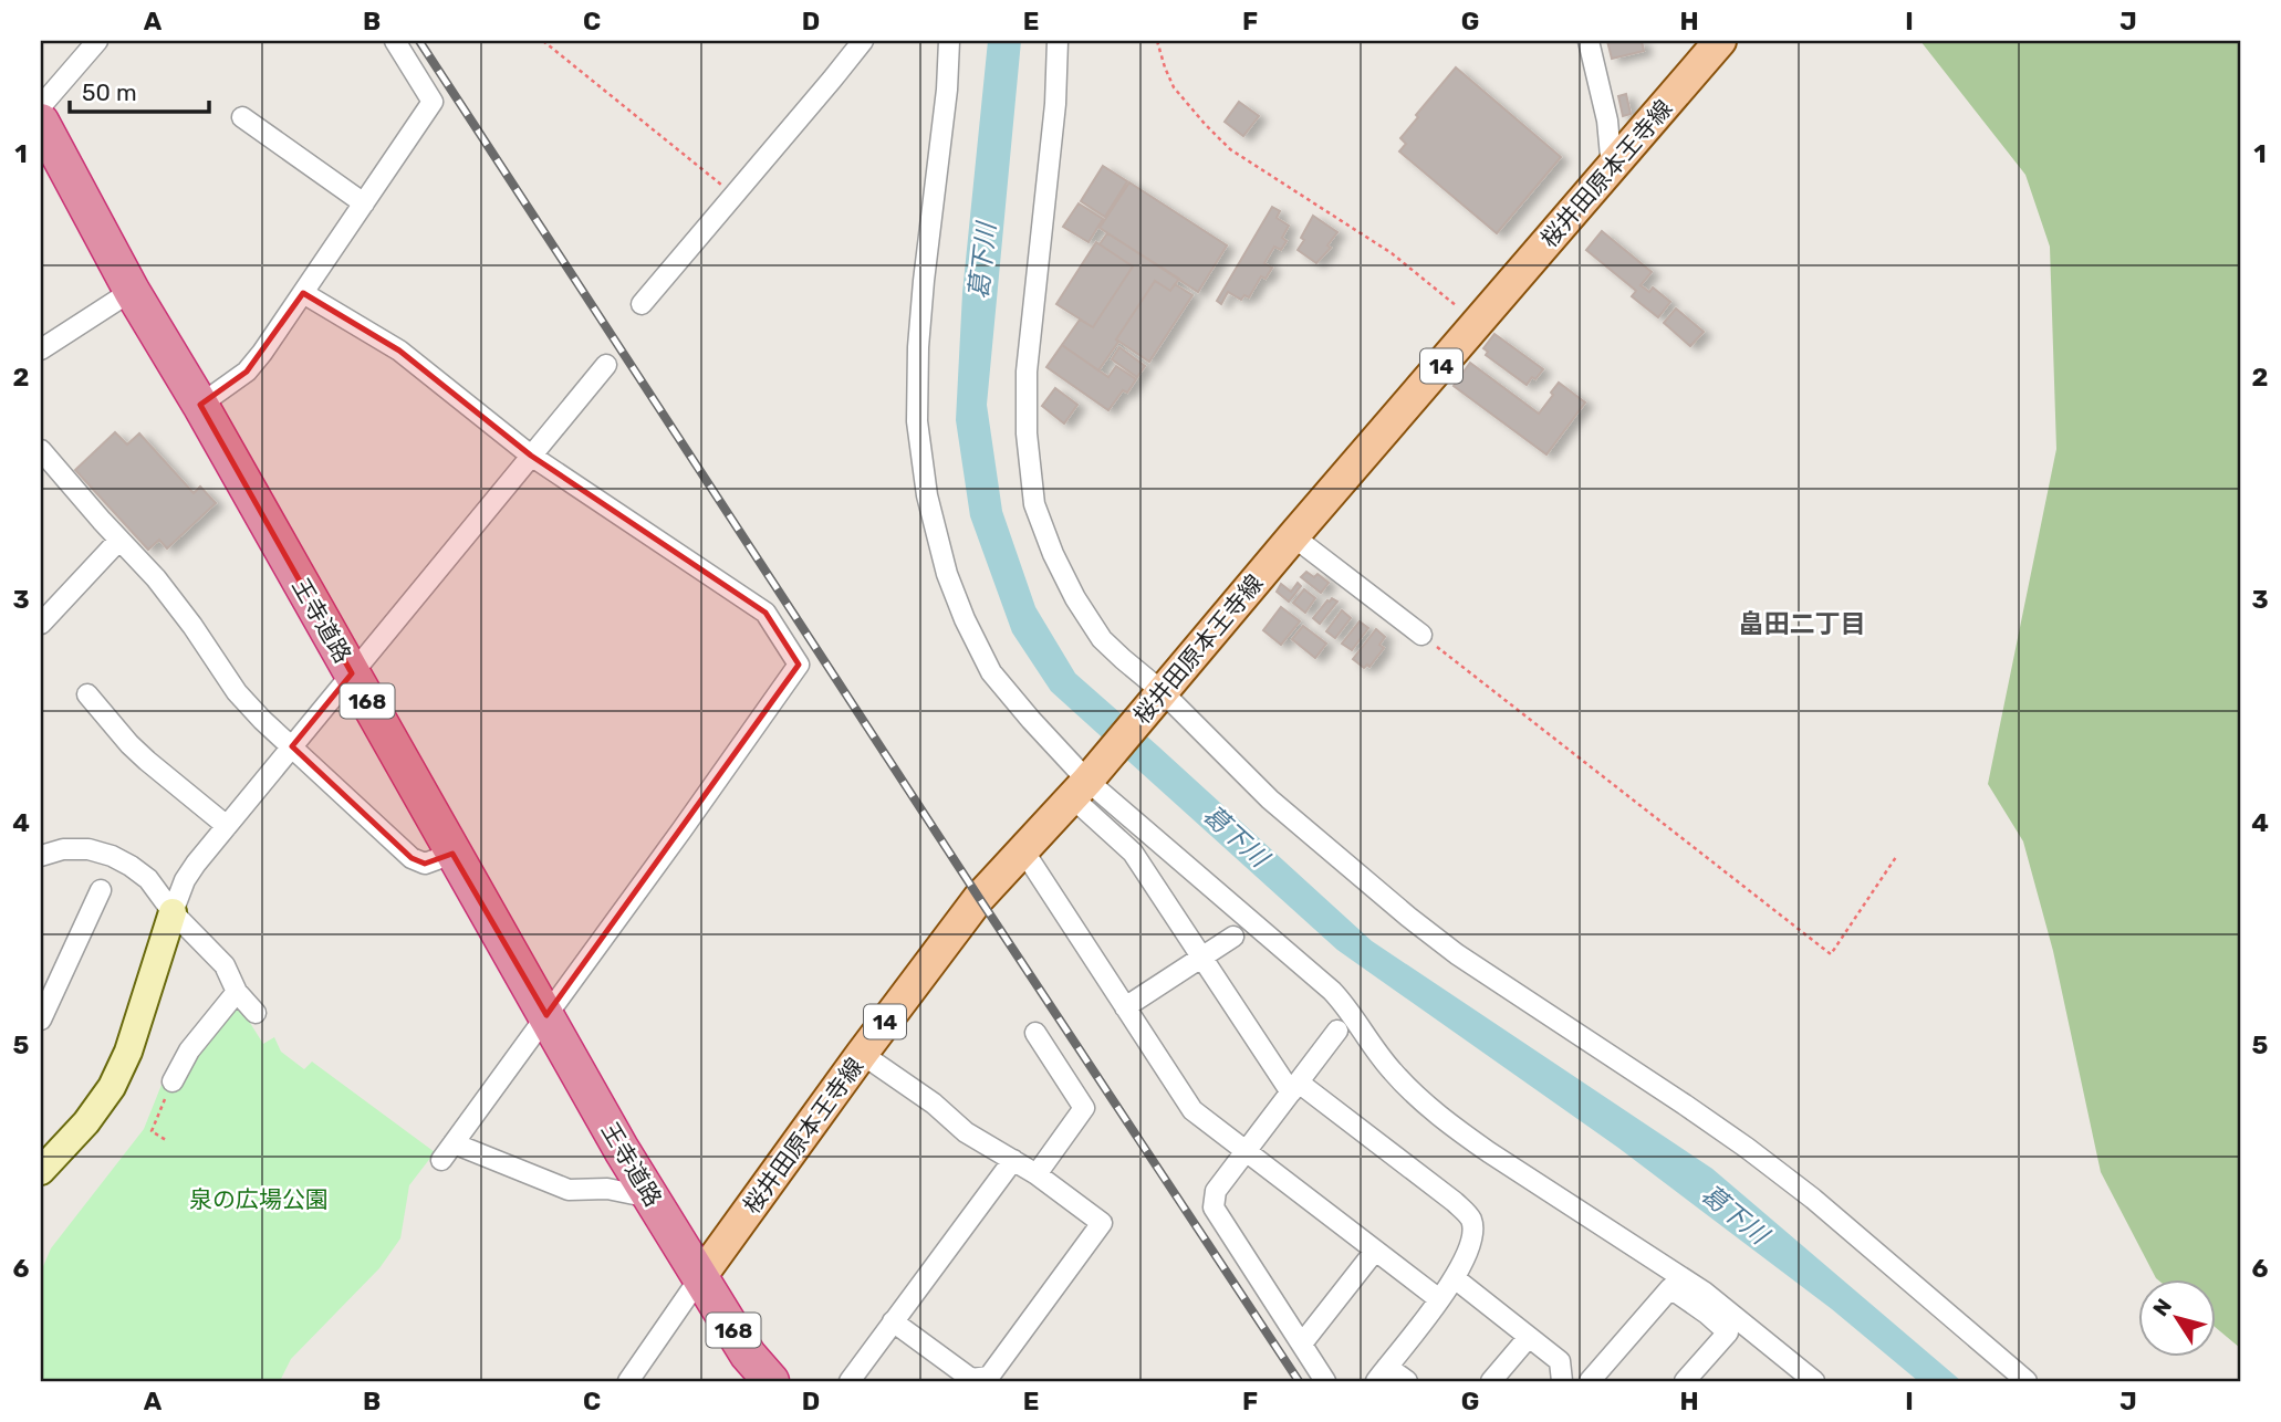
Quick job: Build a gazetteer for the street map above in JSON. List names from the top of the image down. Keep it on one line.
{"streets":{"highway":["王寺道路","168"],"main road":["桜井田原本王寺線","14"]},"crossings":[["桜井田原本王寺線","王寺道路"],["桜井田原本王寺線","168"],["王寺道路","168"]],"districts":["畠田二丁目"],"water":["葛下川"],"parks":["泉の広場公園"],"scale_bar":"50 m","north":"top left","grid":{"columns":["A","B","C","D","E","F","G","H","I","J"],"rows":["1","2","3","4","5","6"]}}
